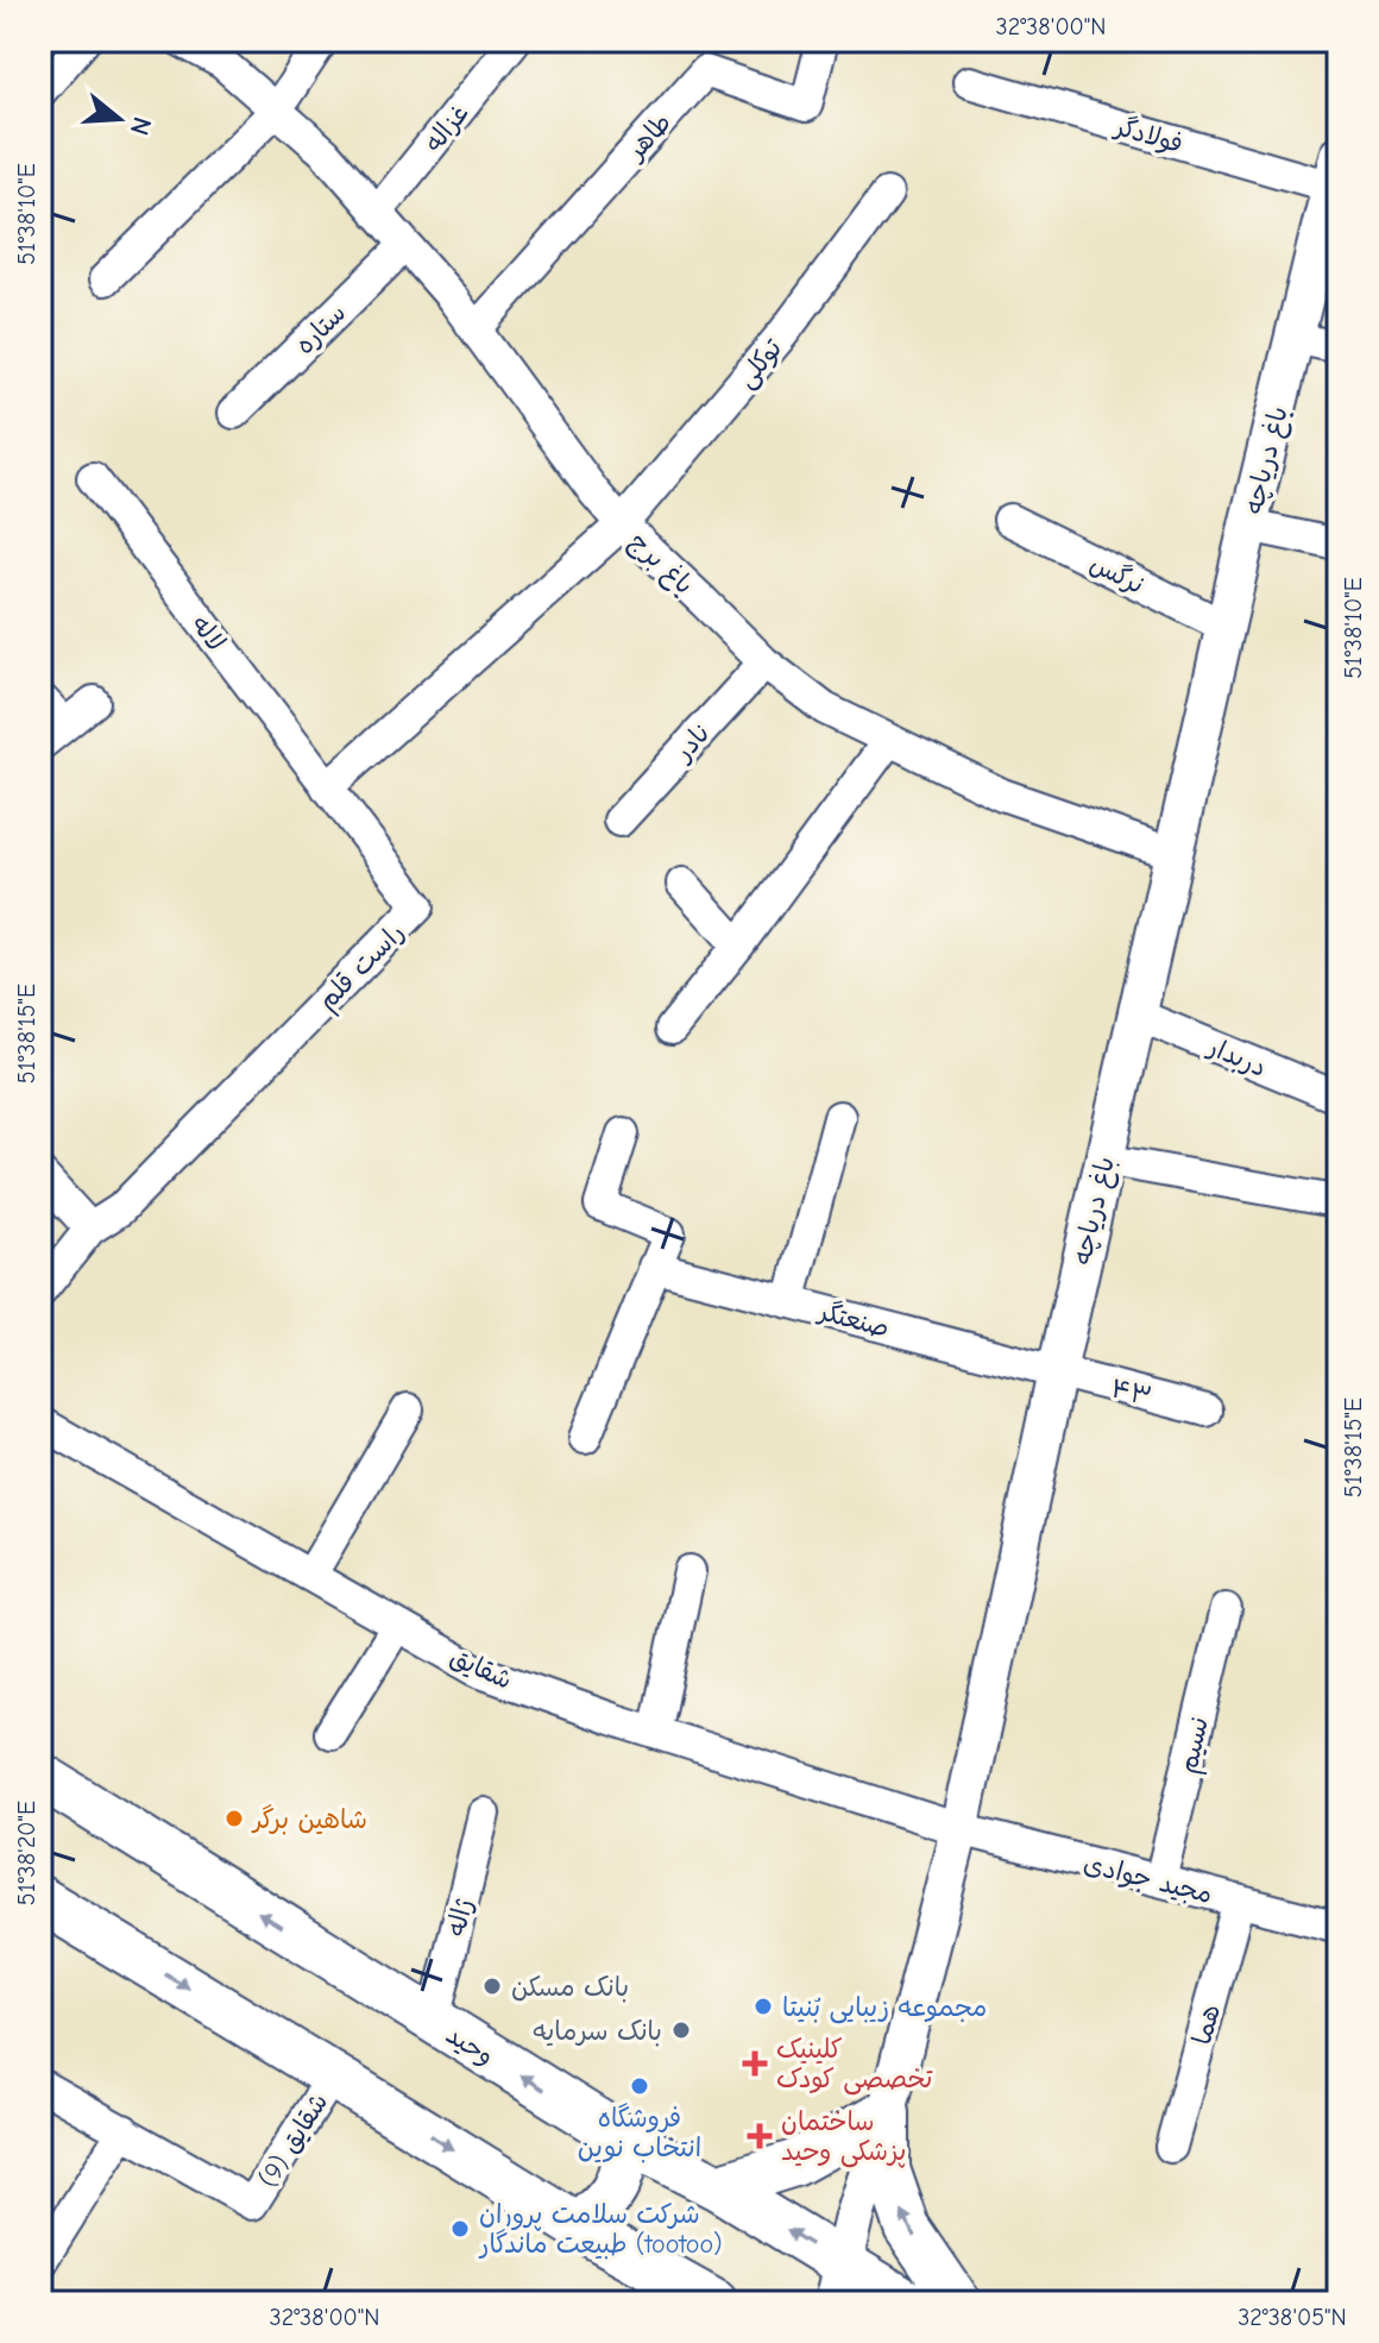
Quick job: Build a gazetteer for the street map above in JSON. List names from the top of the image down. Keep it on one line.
{"streets":{"main road":["وحید"],"street":["غزاله","فولادگر","طاهر","ستاره","توکلی","باغ دریاچه","باغ برج","نرگس","لاله","نادر","راست قلم","دربدار","صنعتگر","۴۳","شقایق","نسیم","مجید جوادی","ژاله","هما","شقایق (9)"]},"crossings":[["غزاله","باغ برج"],["فولادگر","باغ دریاچه"],["طاهر","باغ برج"],["ستاره","باغ برج"],["توکلی","باغ برج"],["باغ دریاچه","باغ برج"],["باغ دریاچه","نرگس"],["باغ دریاچه","دربدار"],["باغ دریاچه","صنعتگر"],["باغ دریاچه","۴۳"],["باغ دریاچه","شقایق"],["باغ دریاچه","مجید جوادی"],["باغ دریاچه","وحید"],["باغ برج","نادر"],["لاله","راست قلم"],["صنعتگر","۴۳"],["شقایق","مجید جوادی"],["نسیم","مجید جوادی"],["مجید جوادی","هما"],["ژاله","وحید"]],"places":{"other":["شاهین برگر","بانک مسکن","مجموعه زیبایی بُنیتا","بانک سرمایه","فروشگاه انتخاب نوین","شرکت سلامت پروران طبیعت ماندگار (tootoo)"],"health":["کلینیک تخصصی کودک","ساختمان پزشکی وحید"]},"north":"right","coordinates":["32°38'00\"N","51°38'10\"E","51°38'15\"E","51°38'20\"E","32°38'05\"N"]}
